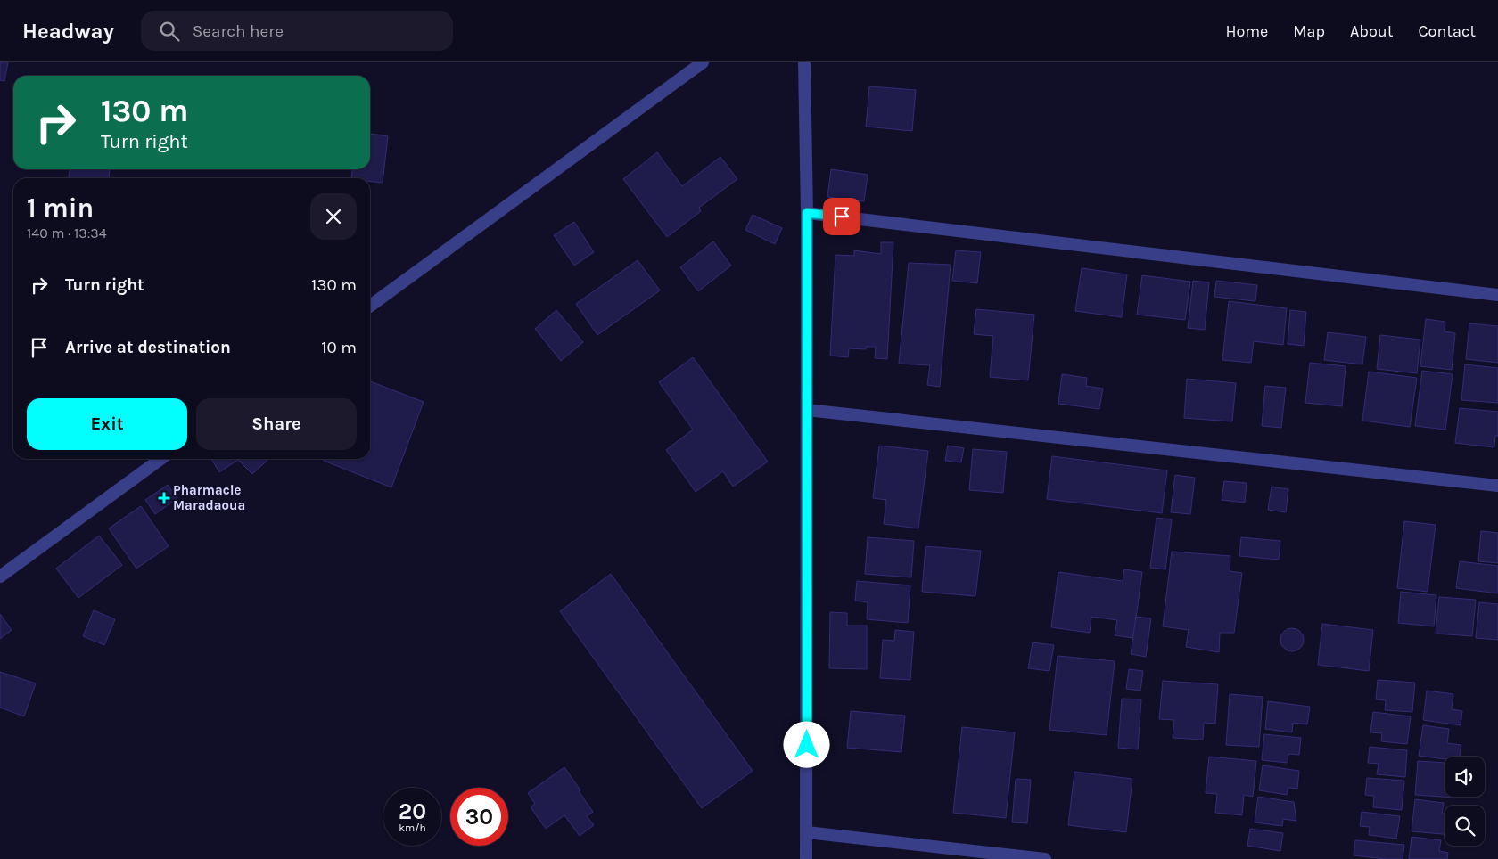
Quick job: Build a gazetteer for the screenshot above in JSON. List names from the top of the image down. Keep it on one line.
{"places":{"health":["Pharmacie Maradaoua"]},"page":{"header":"Headway","search":"Search here","nav":["Home","Map","About","Contact"],"turn":["130 m","Turn right"],"heading":["1 min","140 m · 13:34"],"list":[{"name":"Turn right","value":"130 m"},{"name":"Arrive at destination","value":"10 m"}],"buttons":["Exit","Share"],"speed":"20 km/h","limit":"30"}}
